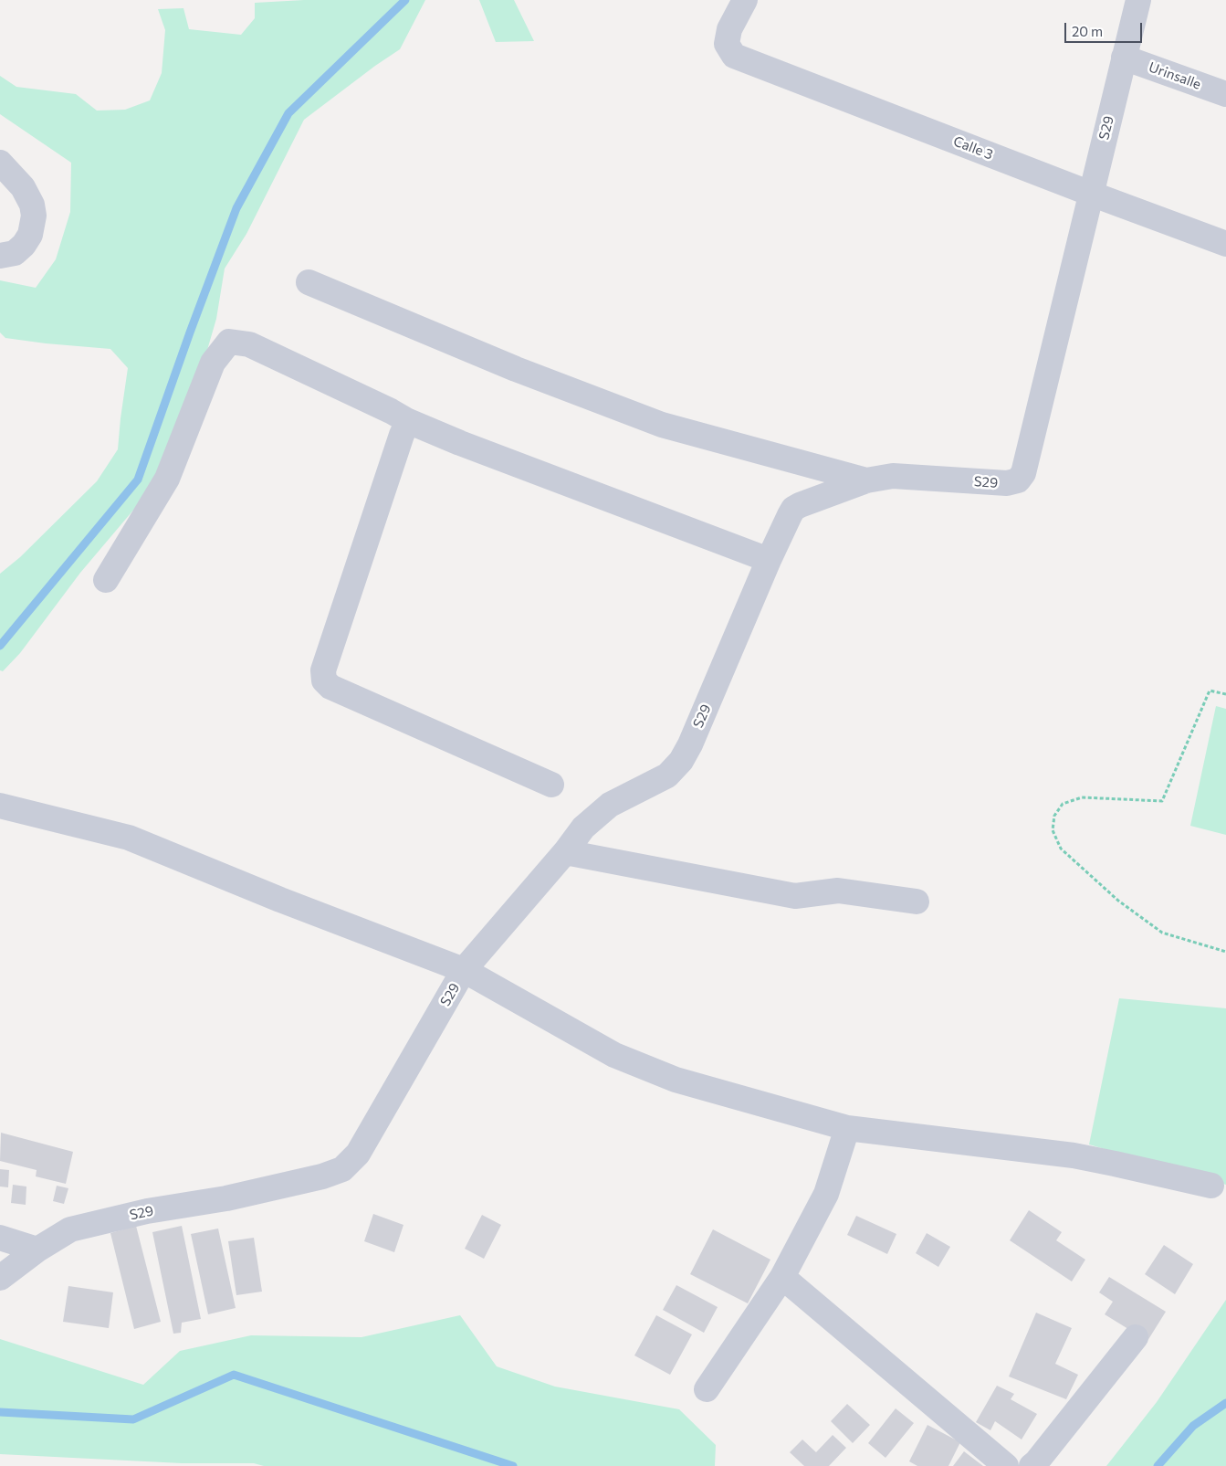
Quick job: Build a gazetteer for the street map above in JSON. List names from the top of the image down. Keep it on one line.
{"streets":{"street":["Urinsalle","S29","Calle 3"]},"crossings":[["Urinsalle","S29"],["S29","Calle 3"]],"scale_bar":"20 m"}
